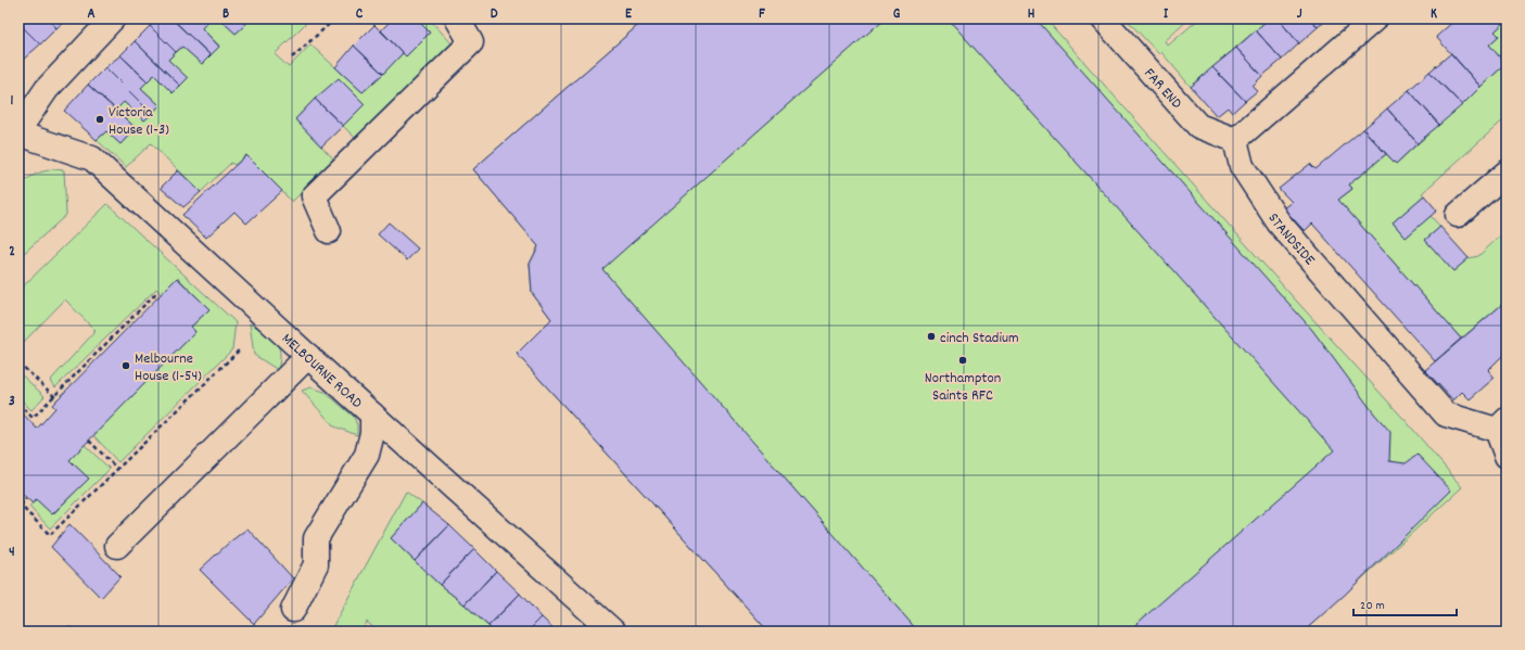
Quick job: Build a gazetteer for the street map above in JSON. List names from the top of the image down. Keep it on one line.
{"streets":{"street":["FAR END","STANDSIDE","MELBOURNE ROAD"]},"crossings":[["FAR END","STANDSIDE"]],"places":["Victoria House (1-3)","cinch Stadium","Northampton Saints RFC","Melbourne House (1-54)"],"scale_bar":"20 m","grid":{"columns":["A","B","C","D","E","F","G","H","I","J","K"],"rows":["1","2","3","4"]}}
